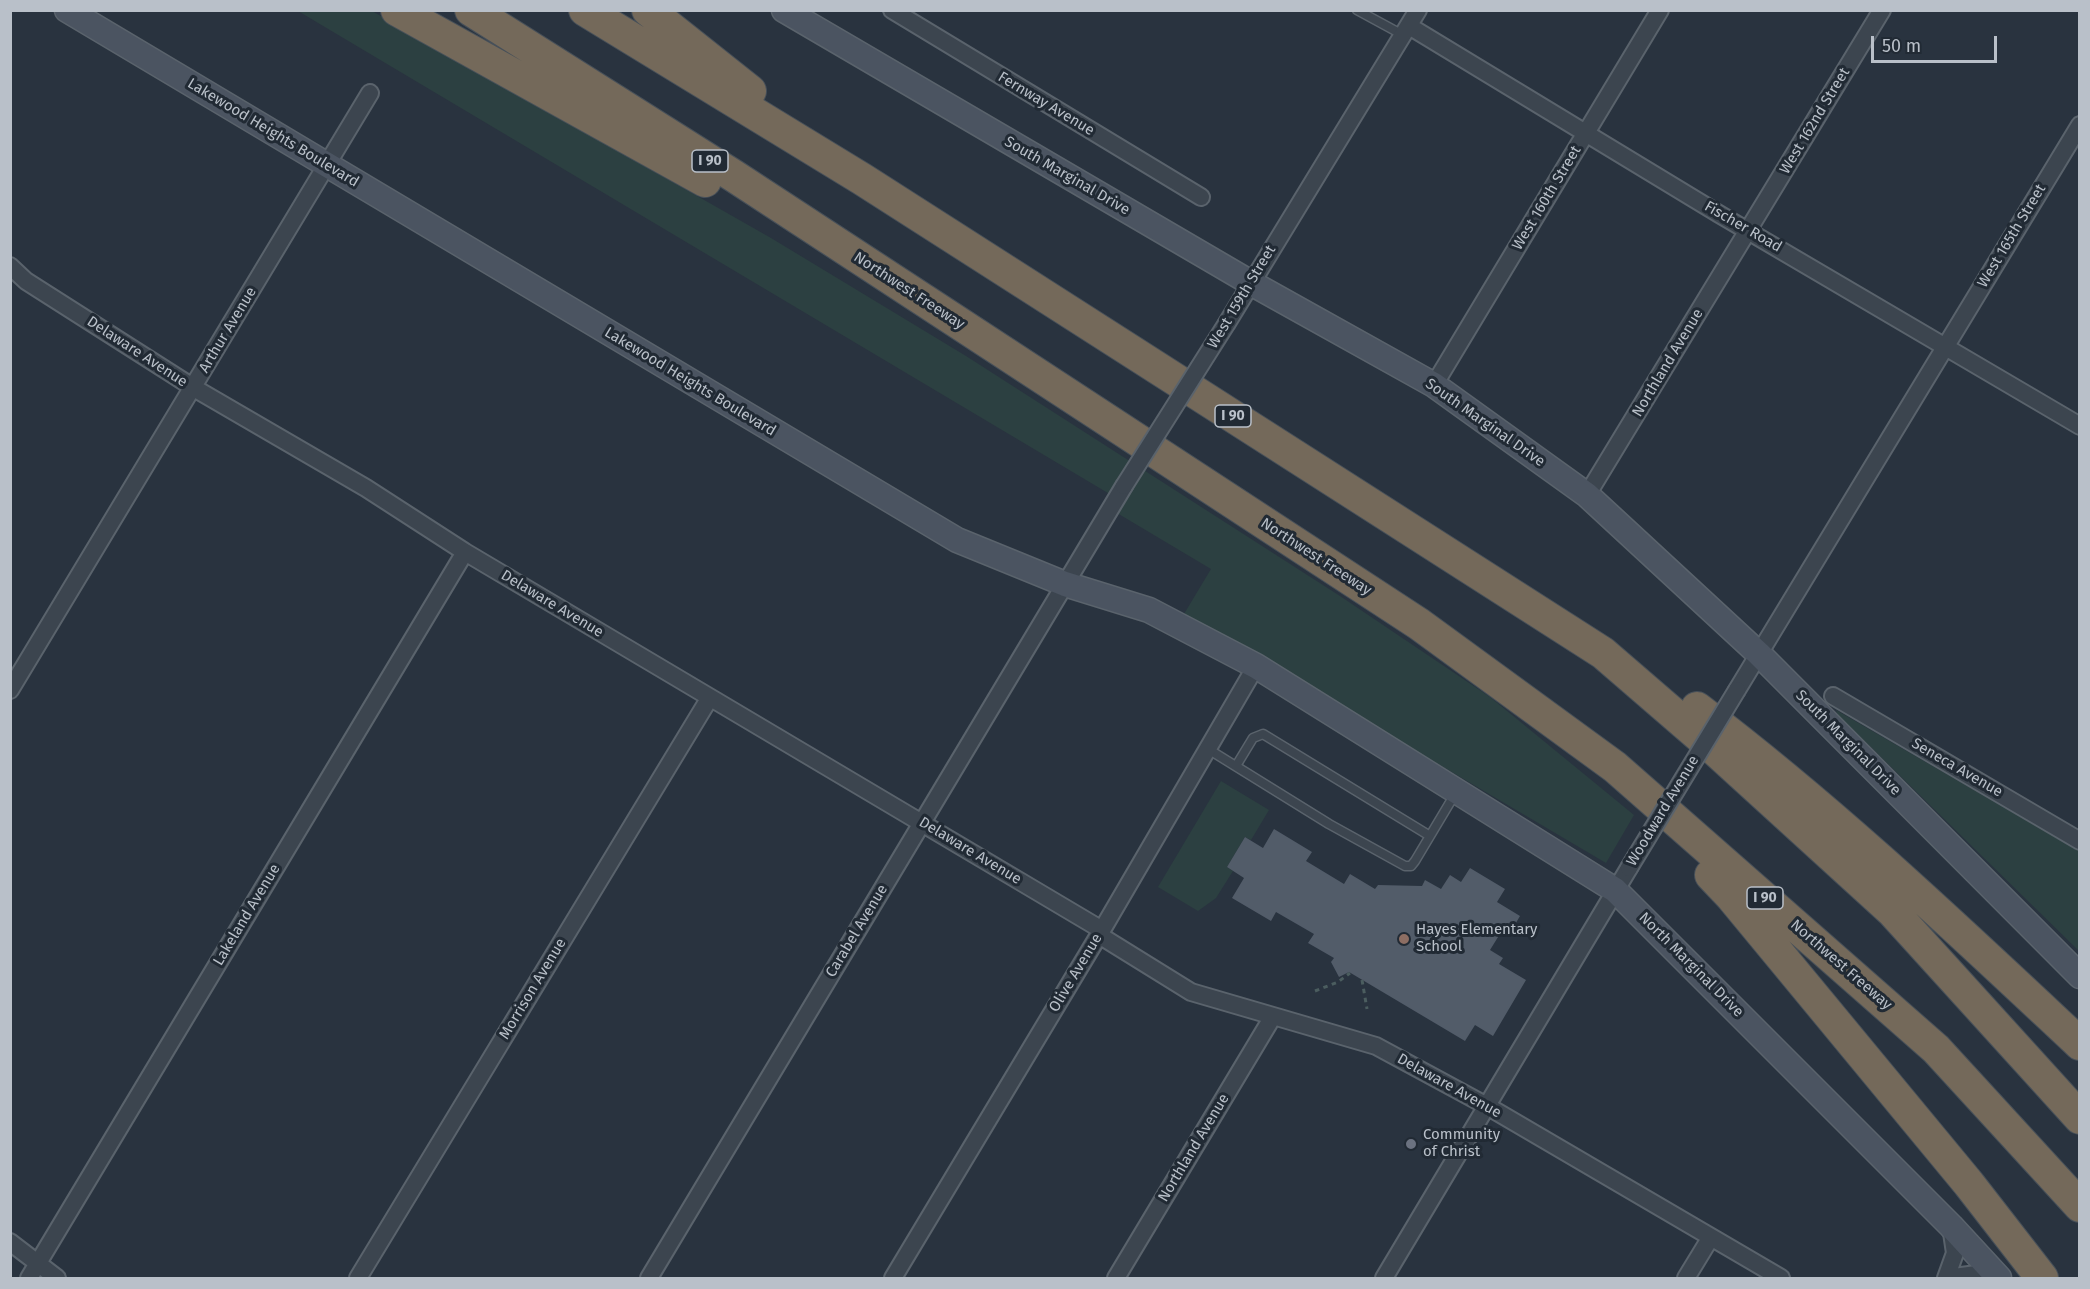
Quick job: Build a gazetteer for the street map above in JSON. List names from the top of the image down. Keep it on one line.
{"streets":{"highway":["I 90","Northwest Freeway"],"main road":["Lakewood Heights Boulevard","South Marginal Drive","North Marginal Drive"],"street":["Fernway Avenue","West 162nd Street","West 160th Street","Fischer Road","West 165th Street","West 159th Street","Arthur Avenue","Delaware Avenue","Northland Avenue","Seneca Avenue","Woodward Avenue","Lakeland Avenue","Carabel Avenue","Olive Avenue","Morrison Avenue"]},"crossings":[["West 162nd Street","Fischer Road"],["West 162nd Street","Northland Avenue"],["Lakewood Heights Boulevard","West 159th Street"],["Lakewood Heights Boulevard","Arthur Avenue"],["Lakewood Heights Boulevard","Carabel Avenue"],["Lakewood Heights Boulevard","North Marginal Drive"],["Lakewood Heights Boulevard","Olive Avenue"],["South Marginal Drive","West 160th Street"],["South Marginal Drive","West 159th Street"],["South Marginal Drive","Northland Avenue"],["South Marginal Drive","Woodward Avenue"],["West 160th Street","Fischer Road"],["Fischer Road","West 165th Street"],["Fischer Road","West 159th Street"],["Fischer Road","Northland Avenue"],["Fischer Road","Woodward Avenue"],["West 165th Street","Woodward Avenue"],["West 159th Street","Carabel Avenue"],["Arthur Avenue","Delaware Avenue"],["Delaware Avenue","Northland Avenue"],["Delaware Avenue","Woodward Avenue"],["Delaware Avenue","Lakeland Avenue"],["Delaware Avenue","Carabel Avenue"],["Delaware Avenue","Olive Avenue"],["Delaware Avenue","Morrison Avenue"],["Woodward Avenue","North Marginal Drive"]],"places":["Hayes Elementary School","Community of Christ"],"scale_bar":"50 m"}
